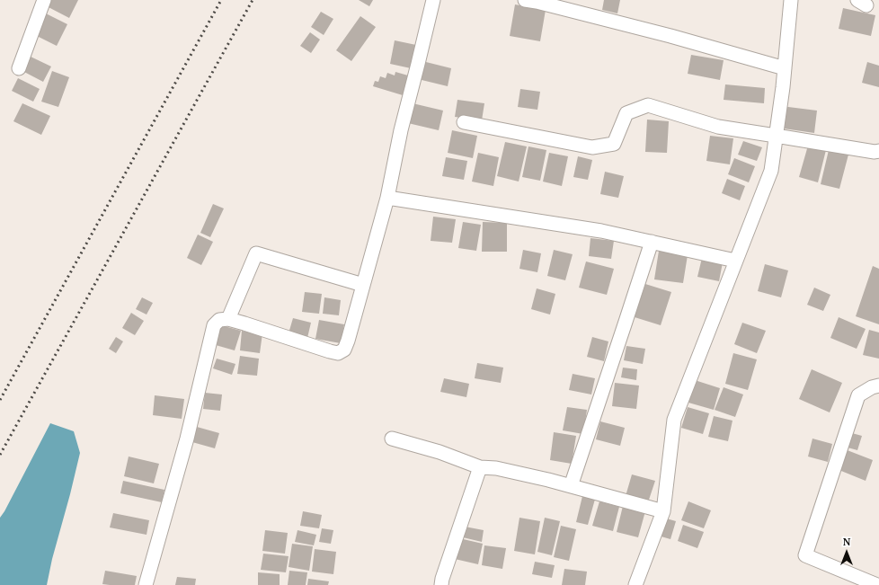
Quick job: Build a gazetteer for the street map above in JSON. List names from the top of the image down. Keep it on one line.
{"north":"top"}
